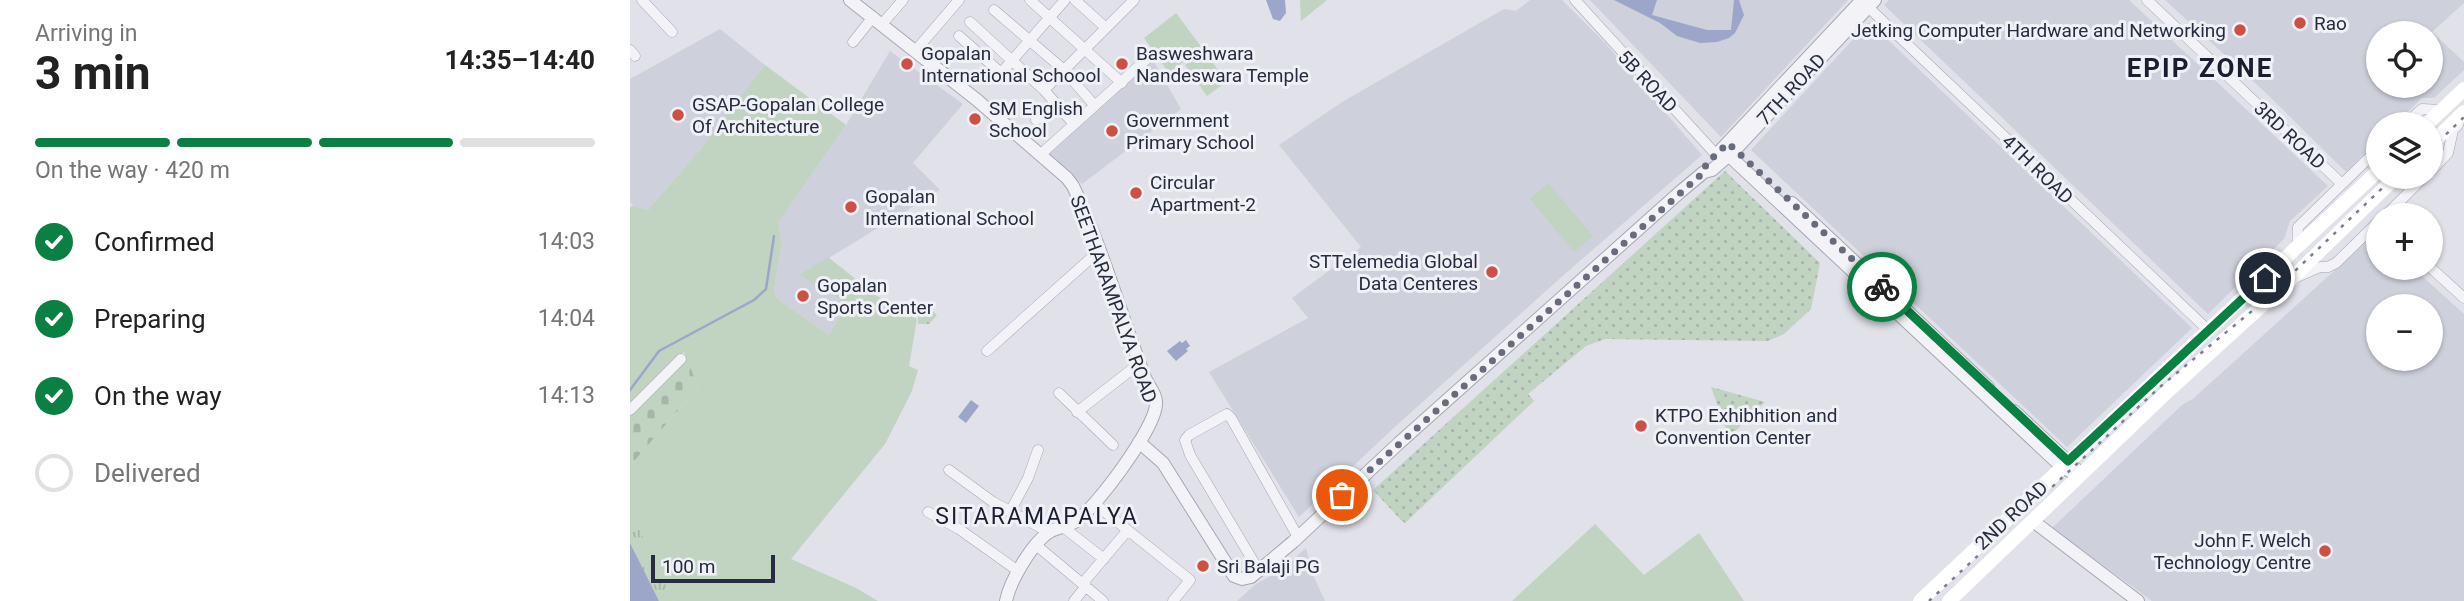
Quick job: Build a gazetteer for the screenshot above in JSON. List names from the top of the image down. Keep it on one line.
{"streets":{"main road":["2ND ROAD"],"street":["5B ROAD","7TH ROAD","3RD ROAD","4TH ROAD","SEETHARAMPALYA ROAD"]},"crossings":[["5B ROAD","7TH ROAD"],["7TH ROAD","4TH ROAD"],["7TH ROAD","SEETHARAMPALYA ROAD"],["4TH ROAD","2ND ROAD"]],"districts":["EPIP ZONE","SITARAMAPALYA"],"places":["Rao","Jetking Computer Hardware and Networking","Gopalan International Schoool","Basweshwara Nandeswara Temple","GSAP-Gopalan College Of Architecture","SM English School","Government Primary School","Circular Apartment-2","Gopalan International School","STTelemedia Global Data Centeres","Gopalan Sports Center","KTPO Exhibhition and Convention Center","John F. Welch Technology Centre","Sri Balaji PG"],"scale_bar":"100 m","page":{"heading":["3 min","Arriving in","14:35–14:40"],"map_buttons":["+","−"],"bar":"On the way · 420 m","list":[["Confirmed","14:03"],["Preparing","14:04"],["On the way","14:13"],"Delivered"],"scale":"100 m"}}
